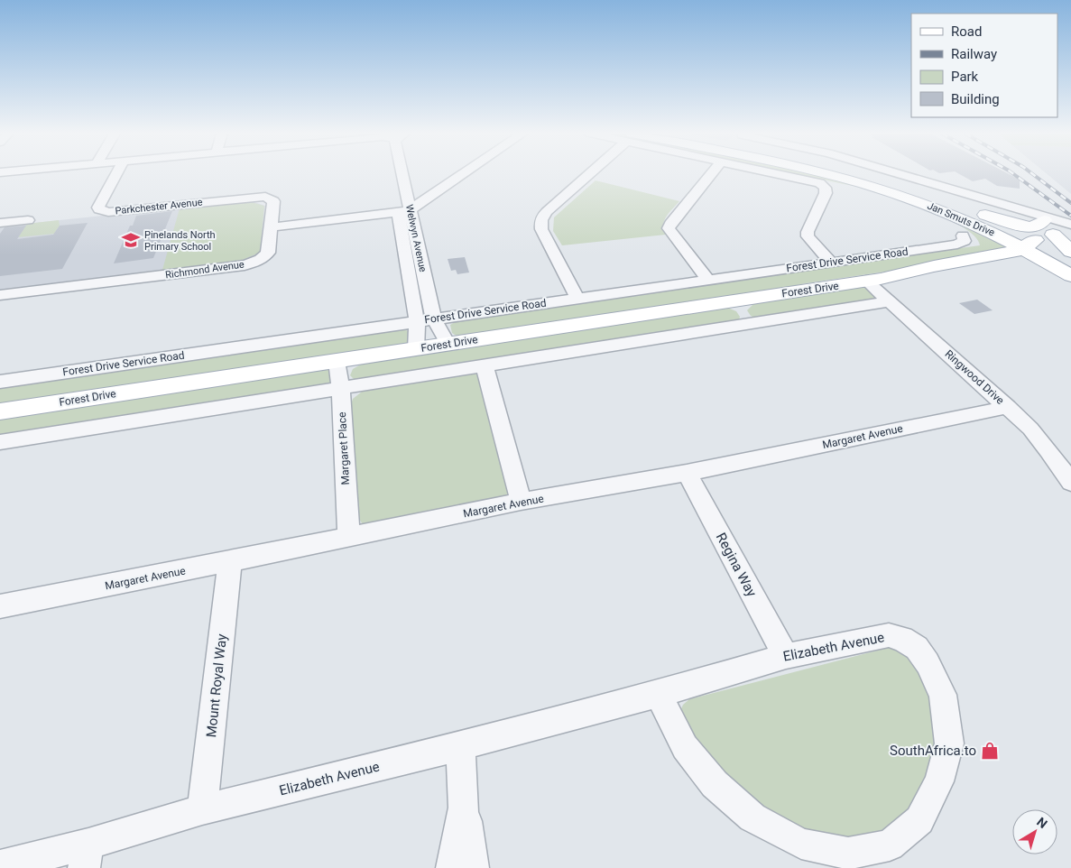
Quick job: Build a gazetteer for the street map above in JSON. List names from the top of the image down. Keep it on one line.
{"streets":{"main road":["Jan Smuts Drive","Forest Drive"],"street":["Parkchester Avenue","Welwyn Avenue","Forest Drive Service Road","Richmond Avenue","Ringwood Drive","Margaret Avenue","Margaret Place","Regina Way","Elizabeth Avenue","Mount Royal Way"]},"crossings":[["Parkchester Avenue","Richmond Avenue"],["Jan Smuts Drive","Forest Drive"],["Welwyn Avenue","Forest Drive Service Road"],["Welwyn Avenue","Forest Drive"],["Forest Drive","Ringwood Drive"],["Forest Drive","Margaret Place"],["Ringwood Drive","Margaret Avenue"],["Margaret Avenue","Margaret Place"],["Margaret Avenue","Regina Way"],["Margaret Avenue","Mount Royal Way"],["Regina Way","Elizabeth Avenue"],["Elizabeth Avenue","Mount Royal Way"]],"places":{"school or university":["Pinelands North Primary School"],"shop":["SouthAfrica.to"]},"legend":["Road","Railway","Park","Building"],"north":"top right"}
